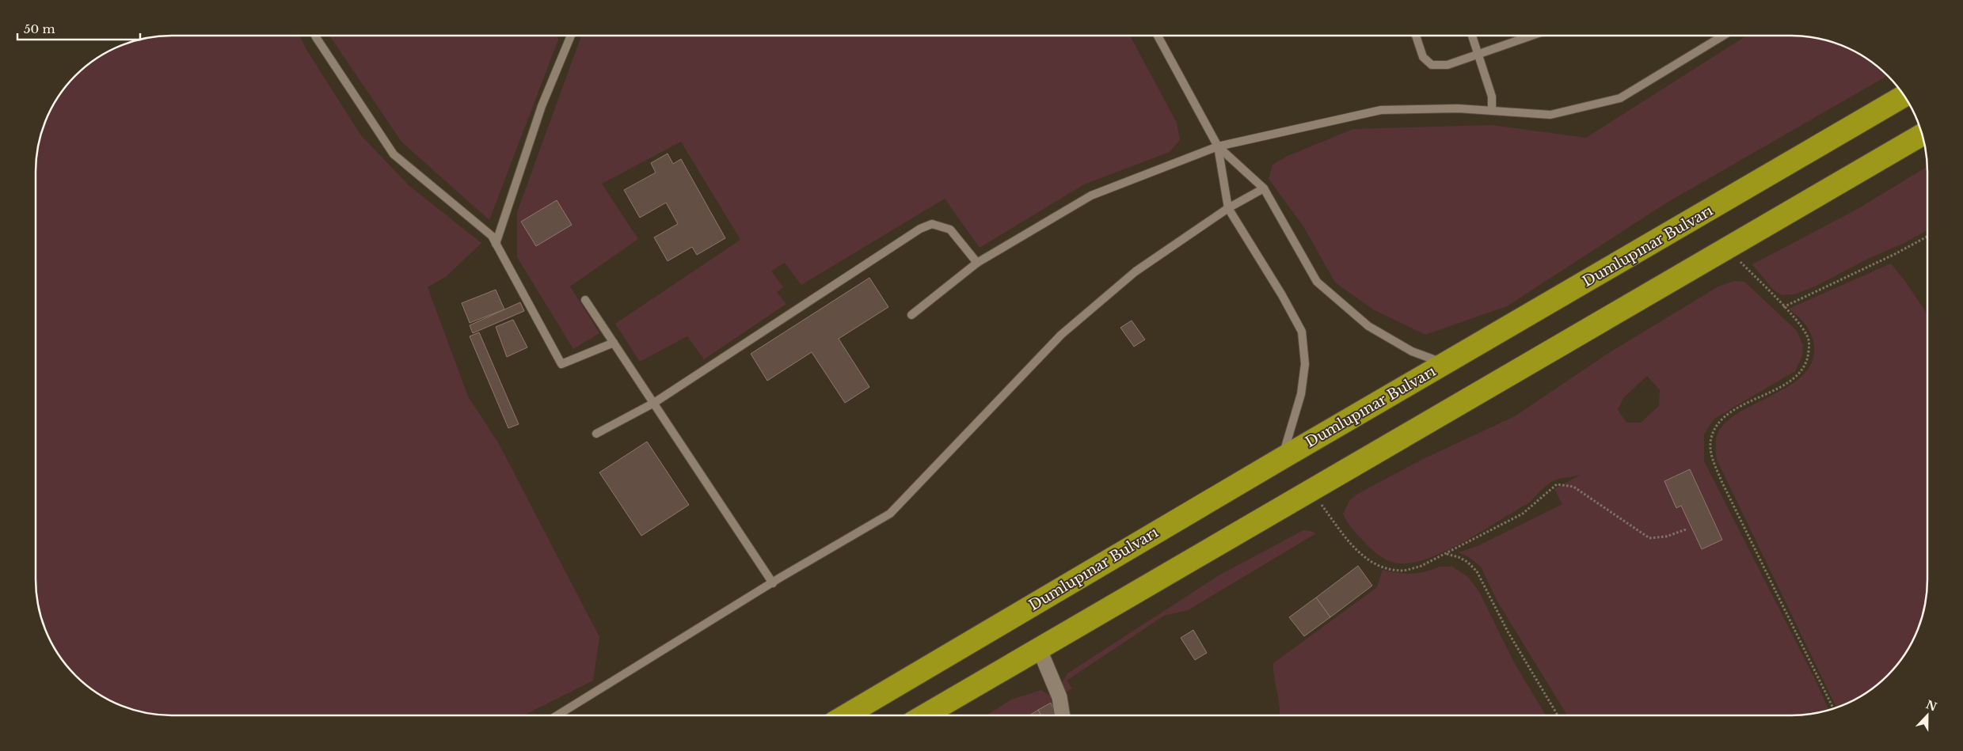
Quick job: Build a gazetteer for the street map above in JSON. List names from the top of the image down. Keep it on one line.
{"streets":{"highway":["Dumlupınar Bulvarı"]},"scale_bar":"50 m","north":"top"}
